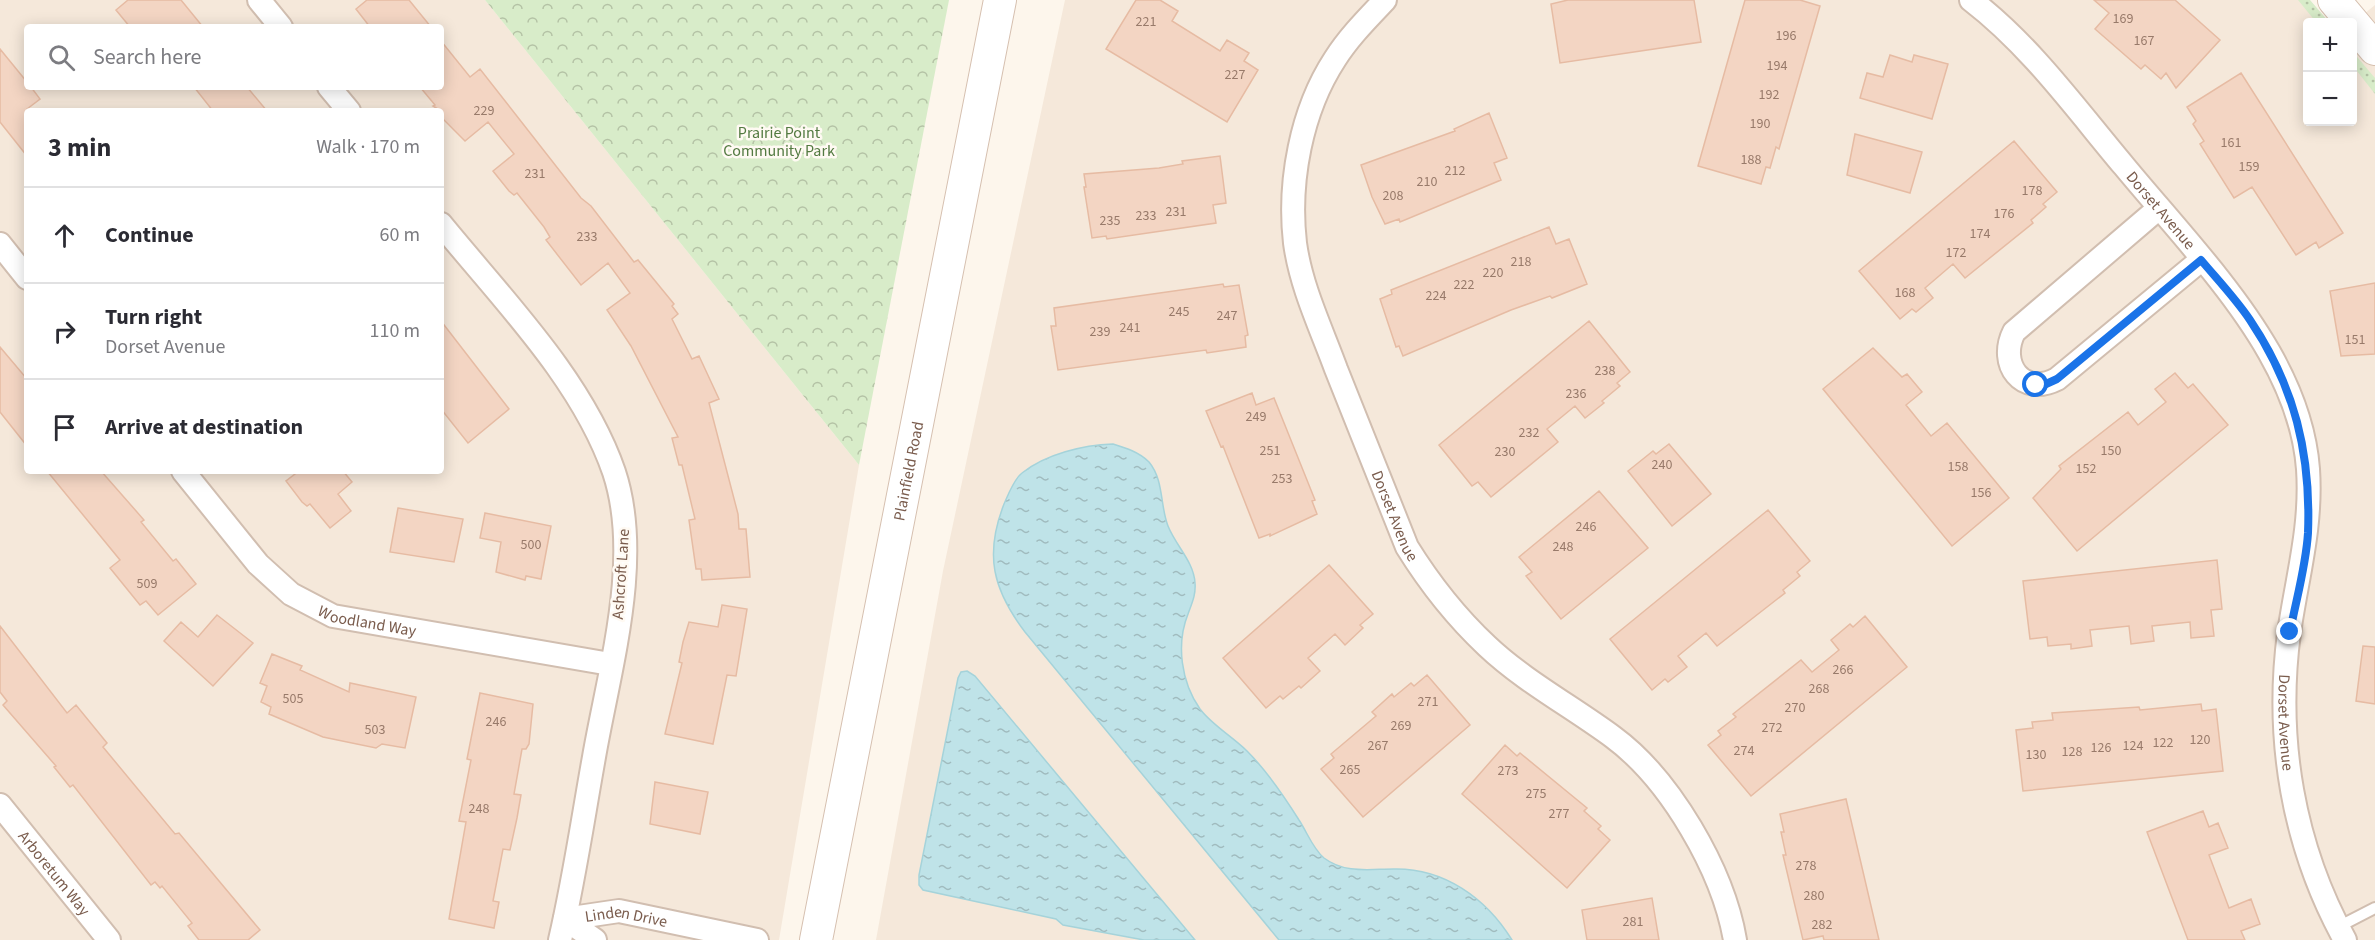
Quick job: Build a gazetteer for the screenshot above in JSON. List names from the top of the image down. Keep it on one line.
{"streets":{"main road":["Plainfield Road"],"street":["Dorset Avenue","Ashcroft Lane","Woodland Way","Arboretum Way","Linden Drive"]},"crossings":[["Ashcroft Lane","Woodland Way"],["Ashcroft Lane","Linden Drive"]],"parks":["Prairie Point Community Park"],"house_numbers":["169","221","196","167","194","227","192","229","190","161","188","159","212","231","210","178","208","231","176","233","235","174","233","172","218","220","222","168","224","245","247","241","239","151","238","236","249","232","251","150","230","240","158","152","253","156","246","500","248","509","266","268","505","271","270","246","269","272","503","120","122","267","124","126","274","128","130","265","273","275","248","277","278","280","281","282"],"page":{"map_buttons":["+","−"],"search":"Search here","heading":["3 min","Walk · 170 m"],"list":[["Continue","60 m"],["Turn right","Dorset Avenue","110 m"],"Arrive at destination"]}}
